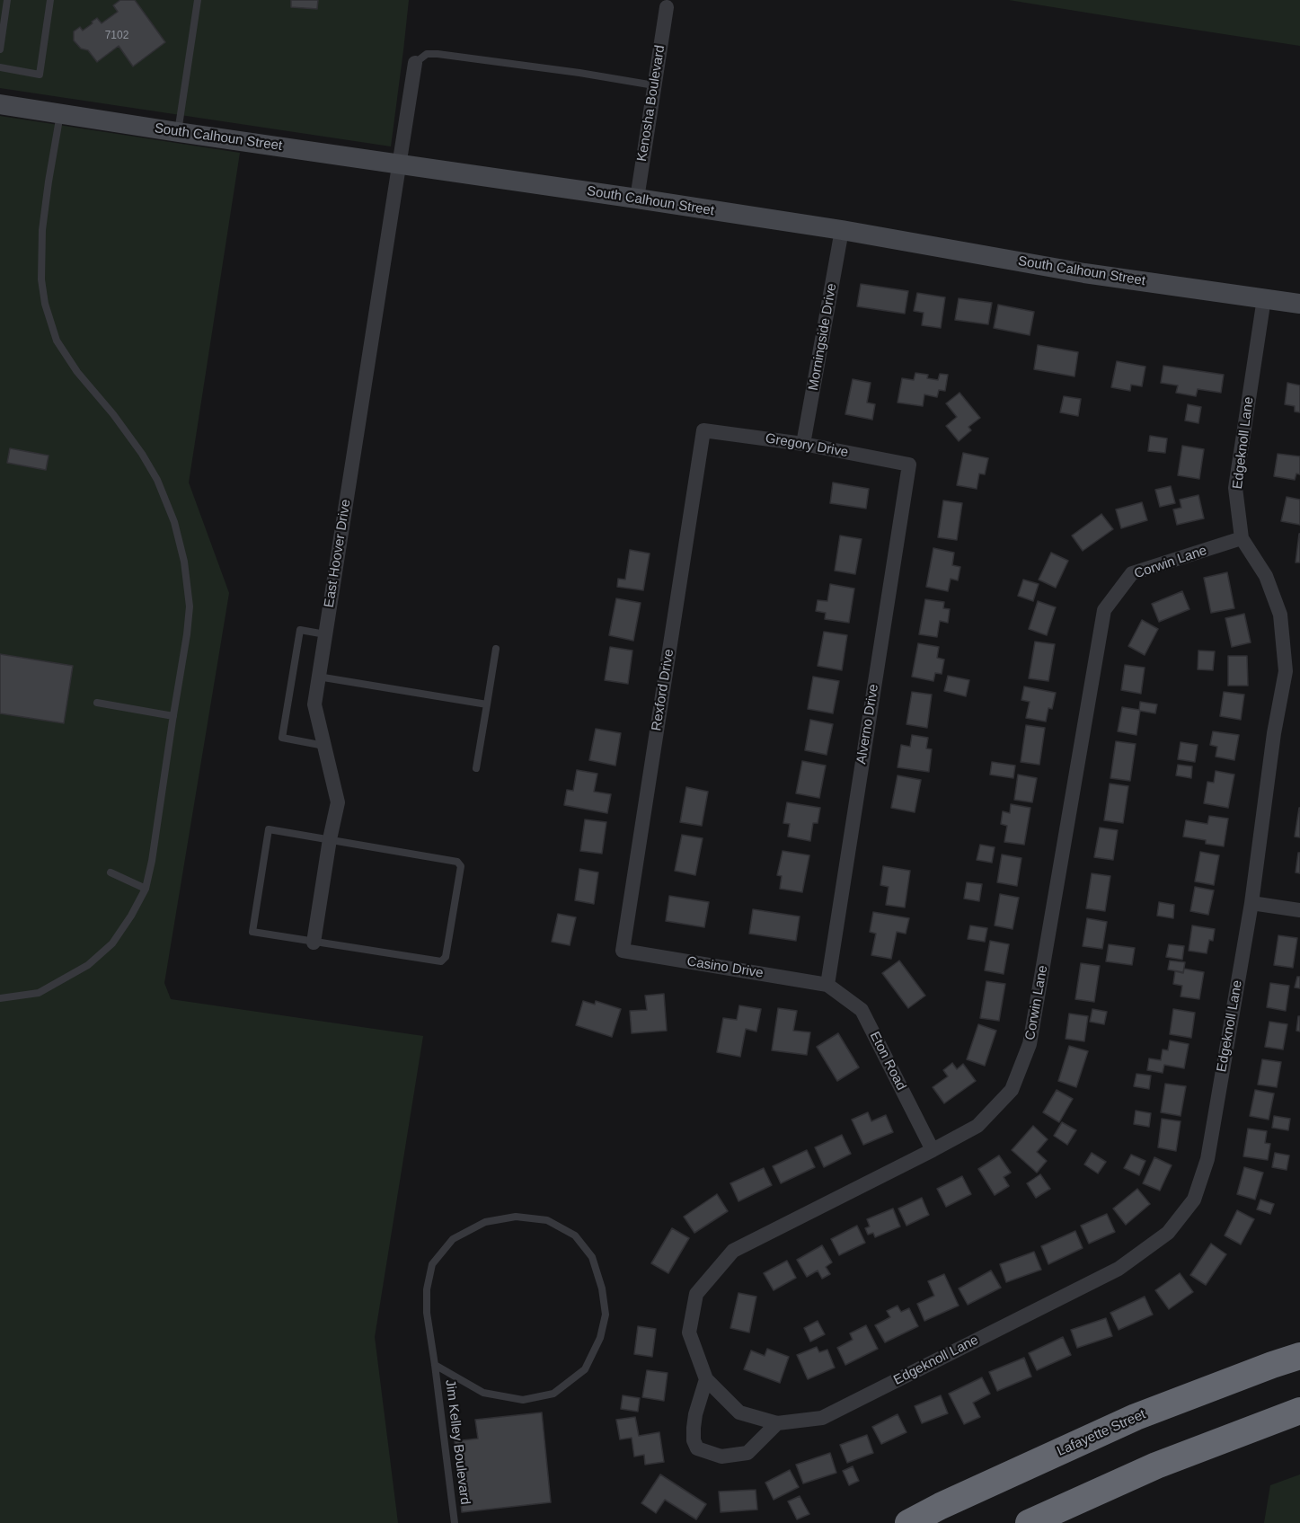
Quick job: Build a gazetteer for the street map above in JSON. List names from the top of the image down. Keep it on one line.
{"streets":{"highway":["Lafayette Street"],"street":["Kenosha Boulevard","South Calhoun Street","Morningside Drive","Edgeknoll Lane","Gregory Drive","East Hoover Drive","Corwin Lane","Rexford Drive","Alverno Drive","Casino Drive","Eton Road"],"lane":["Jim Kelley Boulevard"]},"crossings":[["Kenosha Boulevard","South Calhoun Street"],["South Calhoun Street","Morningside Drive"],["South Calhoun Street","Edgeknoll Lane"],["South Calhoun Street","East Hoover Drive"],["Morningside Drive","Gregory Drive"],["Edgeknoll Lane","Corwin Lane"],["Gregory Drive","Rexford Drive"],["Gregory Drive","Alverno Drive"],["Corwin Lane","Eton Road"],["Rexford Drive","Casino Drive"],["Alverno Drive","Casino Drive"],["Alverno Drive","Eton Road"],["Casino Drive","Eton Road"]],"house_numbers":["7102"]}
